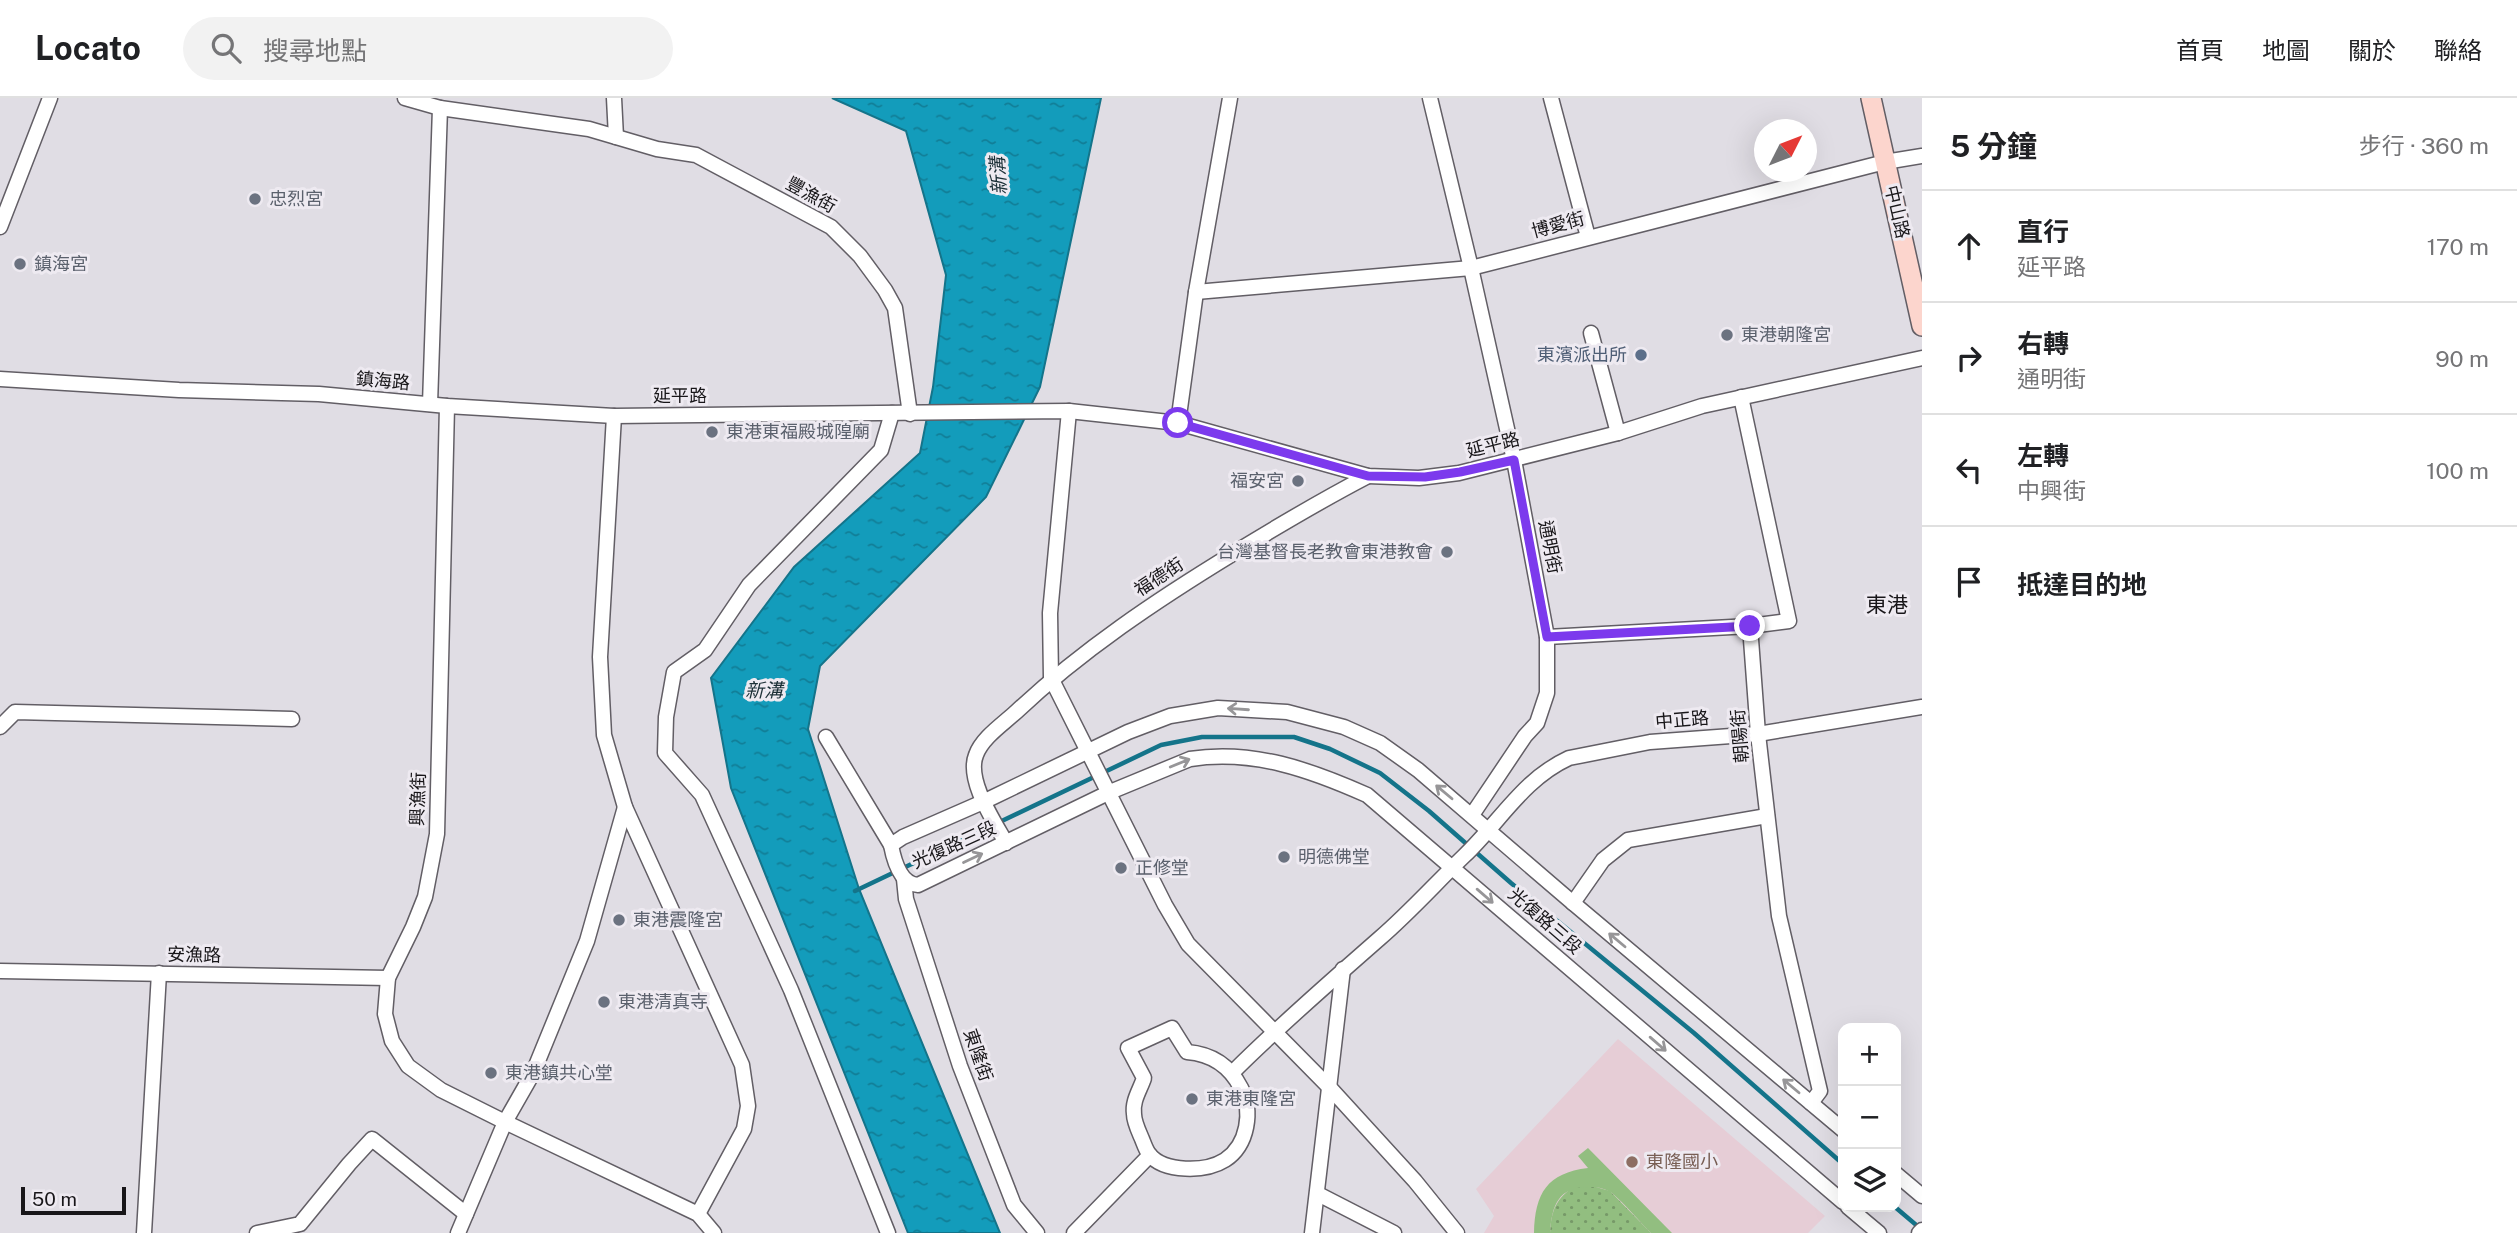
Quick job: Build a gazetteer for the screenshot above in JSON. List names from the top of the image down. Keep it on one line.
{"streets":{"street":["豐漁街","中山路","博愛街","鎮海路","延平路","通明街","福德街","中正路","朝陽街","興漁街","光復路三段","安漁路","東隆街"]},"crossings":[["豐漁街","鎮海路"],["豐漁街","延平路"],["中山路","博愛街"],["博愛街","通明街"],["鎮海路","延平路"],["延平路","通明街"],["延平路","福德街"],["延平路","興漁街"],["通明街","光復路三段"],["福德街","光復路三段"],["中正路","朝陽街"],["中正路","光復路三段"],["朝陽街","光復路三段"],["興漁街","安漁路"],["光復路三段","東隆街"]],"districts":["東港"],"water":["新溝"],"places":["忠烈宮","鎮海宮","東港朝隆宮","東濱派出所","東港東福殿城隍廟","福安宮","台灣基督長老教會東港教會","明德佛堂","正修堂","東港震隆宮","東港清真寺","東港鎮共心堂","東港東隆宮","東隆國小"],"scale_bar":"50 m","north":"top right","page":{"header":"Locato","search":"搜尋地點","nav":["首頁","地圖","關於","聯絡"],"heading":["5 分鐘","步行 · 360 m"],"list":[["直行","延平路","170 m"],["右轉","通明街","90 m"],["左轉","中興街","100 m"],"抵達目的地"],"map_buttons":["+","−"],"scale":"50 m"}}
